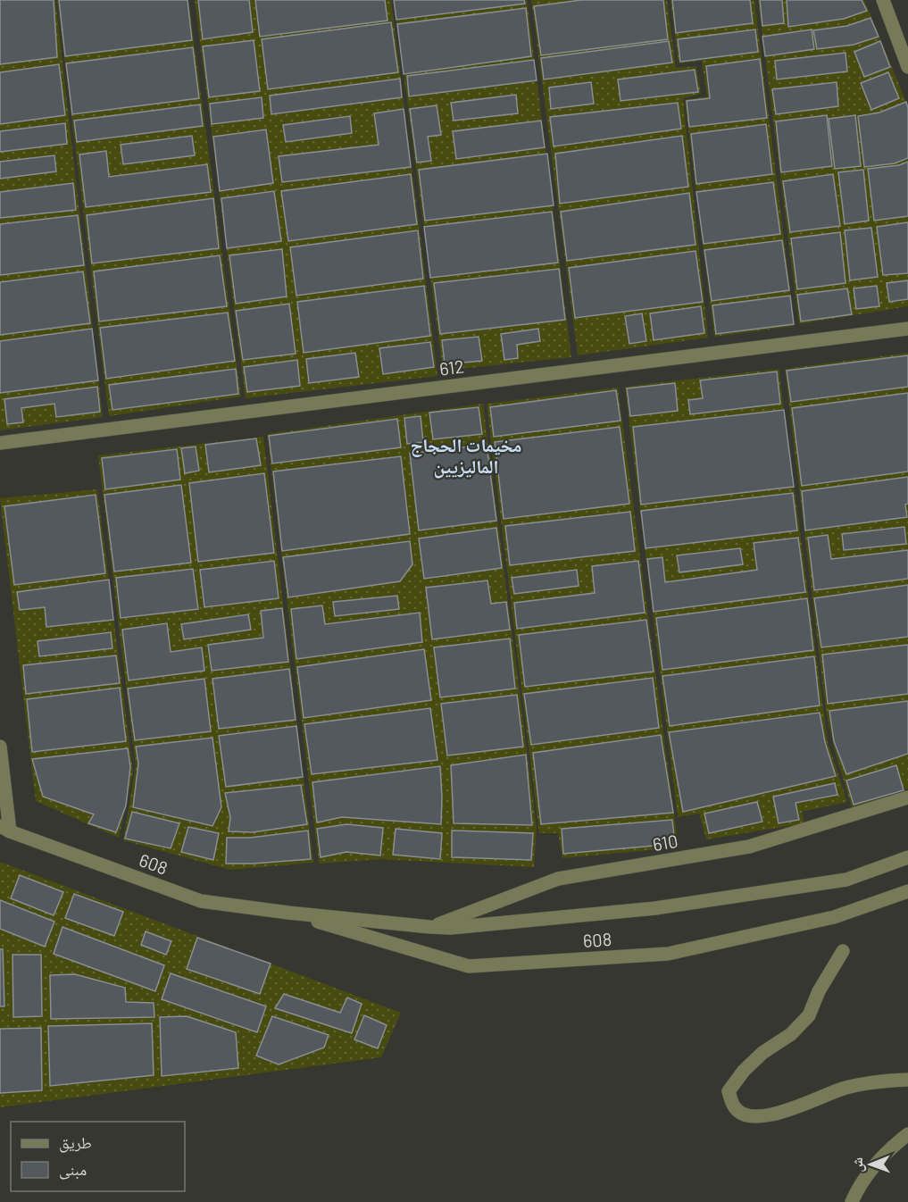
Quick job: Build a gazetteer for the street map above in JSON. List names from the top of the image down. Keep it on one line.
{"streets":{"street":["612","610","608"]},"crossings":[["610","608"]],"districts":["مخيمات الحجاج الماليزيين"],"legend":["طريق","مبنى"],"north":"left"}
